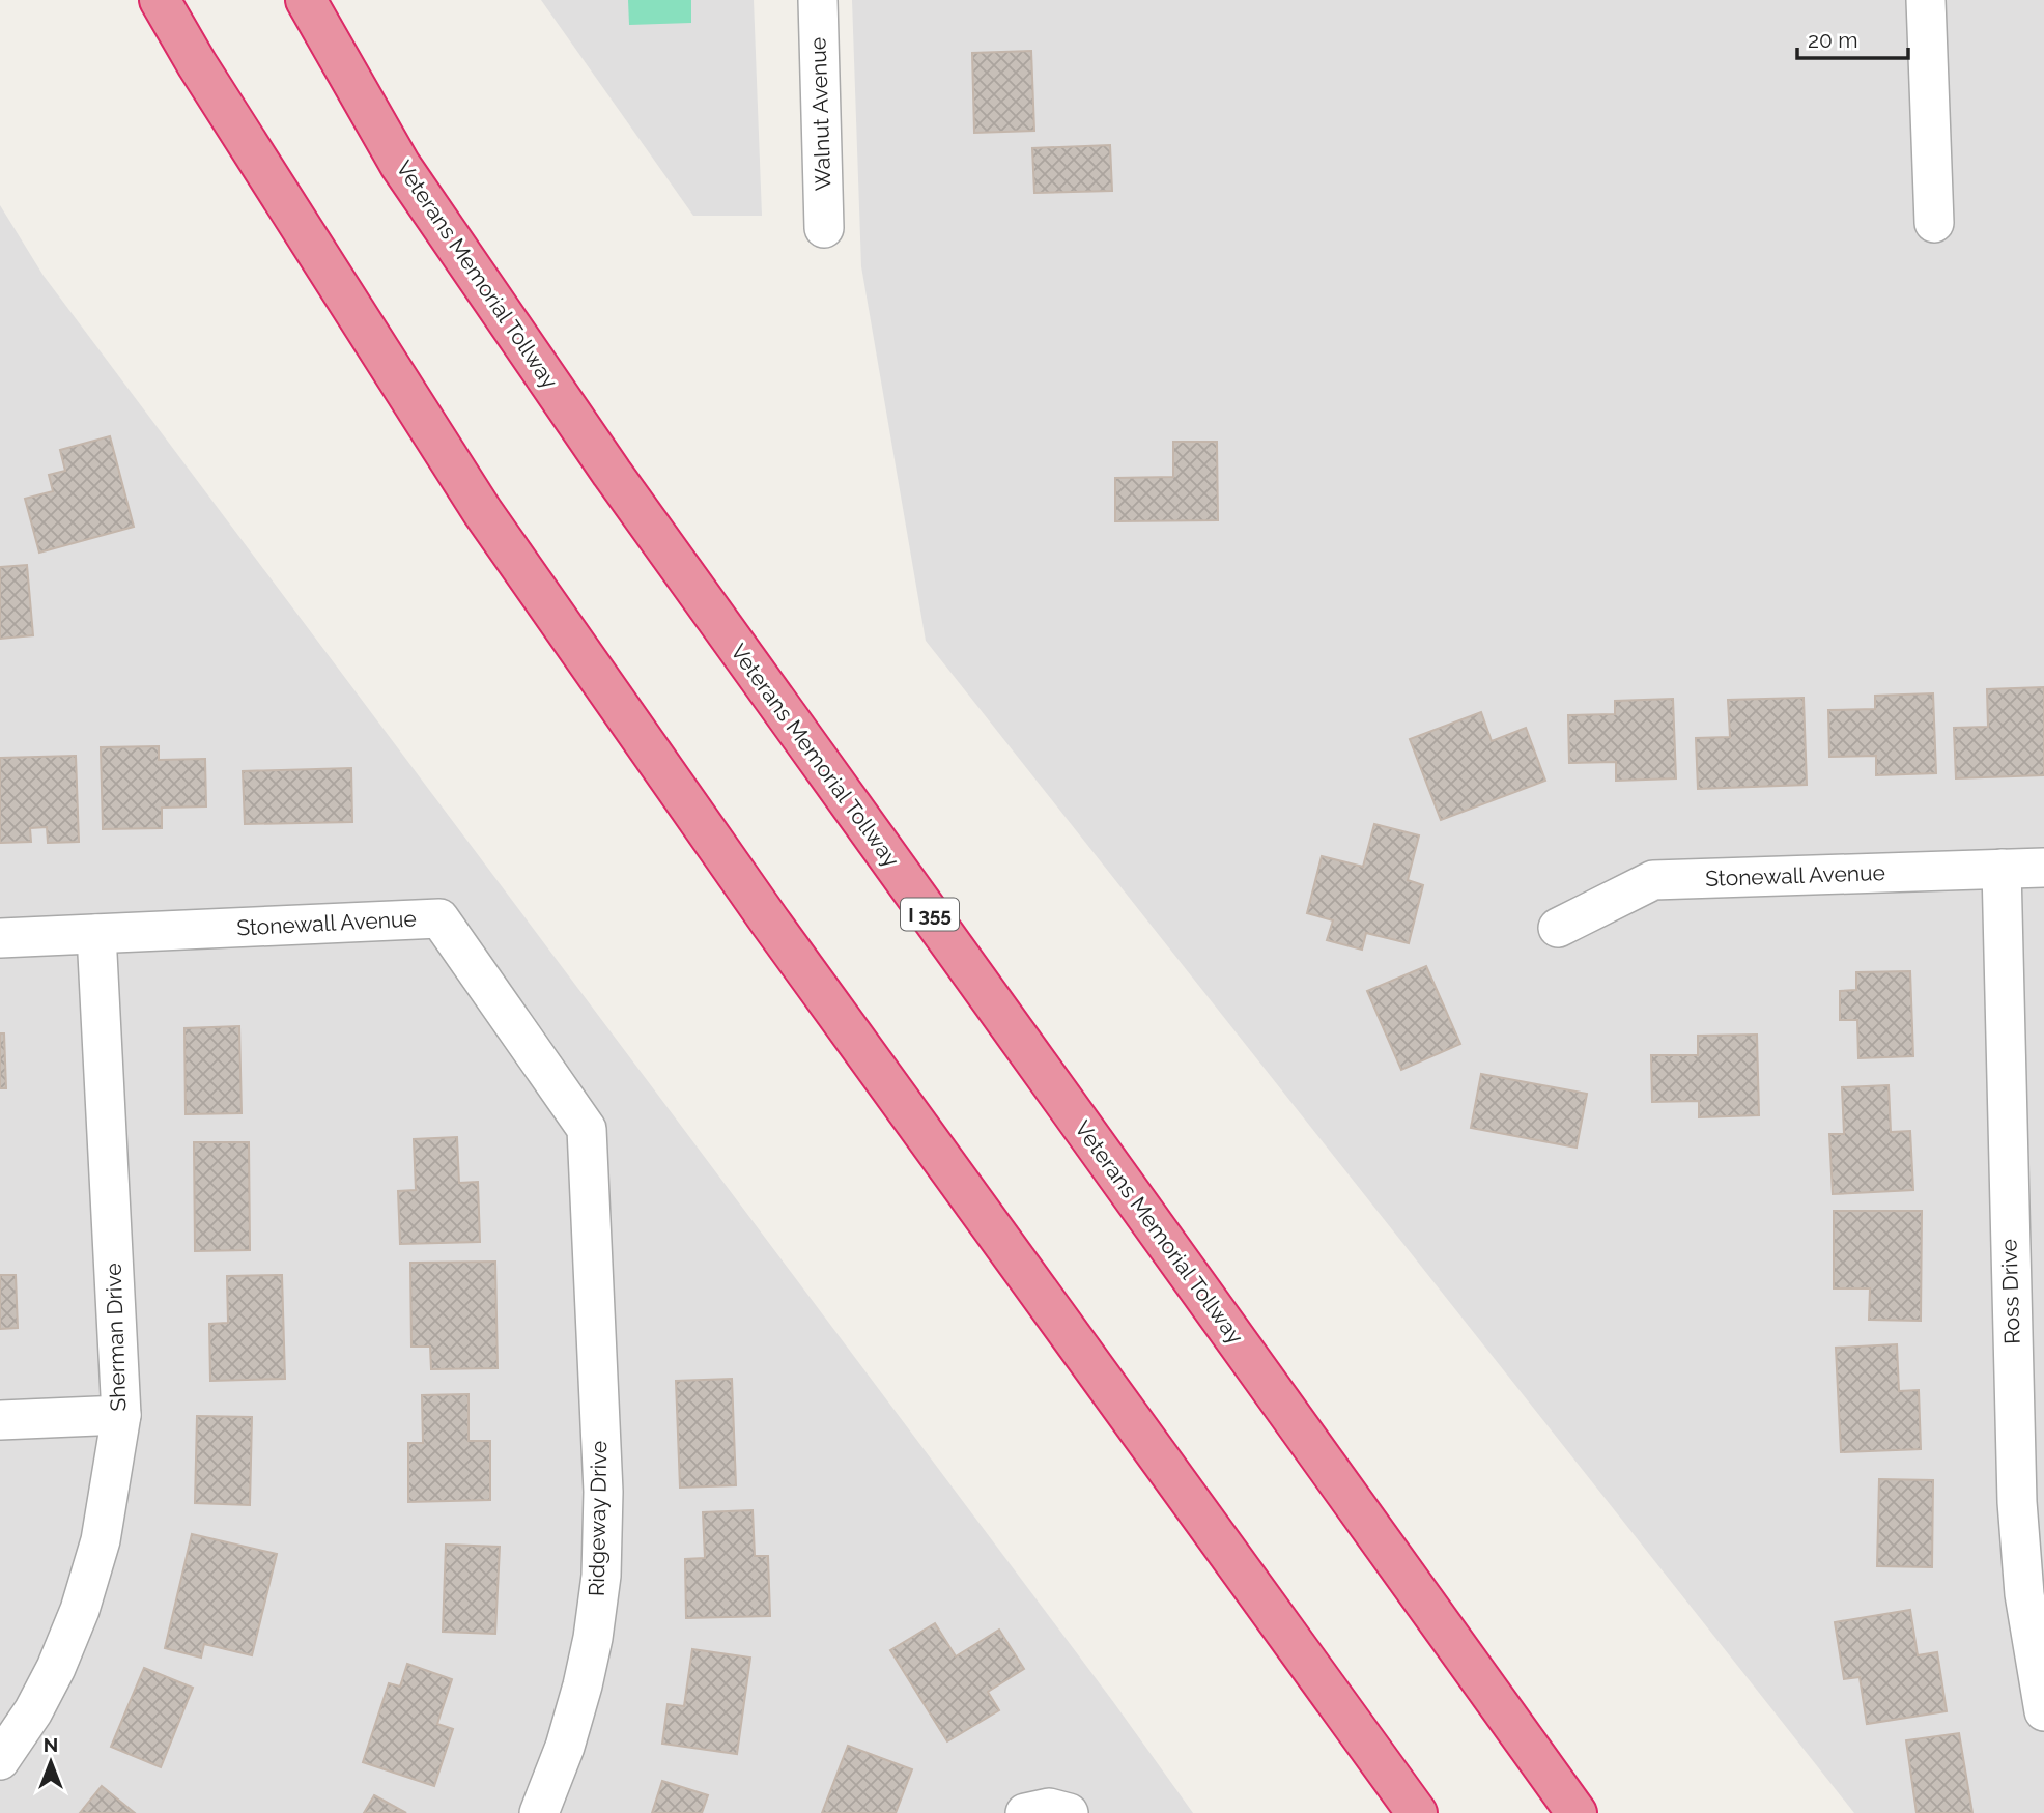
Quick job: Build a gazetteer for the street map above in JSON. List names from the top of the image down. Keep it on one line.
{"streets":{"highway":["Veterans Memorial Tollway","I 355"],"street":["Walnut Avenue","Stonewall Avenue","Ross Drive","Sherman Drive","Ridgeway Drive"]},"crossings":[["Stonewall Avenue","Ross Drive"],["Stonewall Avenue","Sherman Drive"],["Stonewall Avenue","Ridgeway Drive"]],"scale_bar":"20 m","north":"top"}
